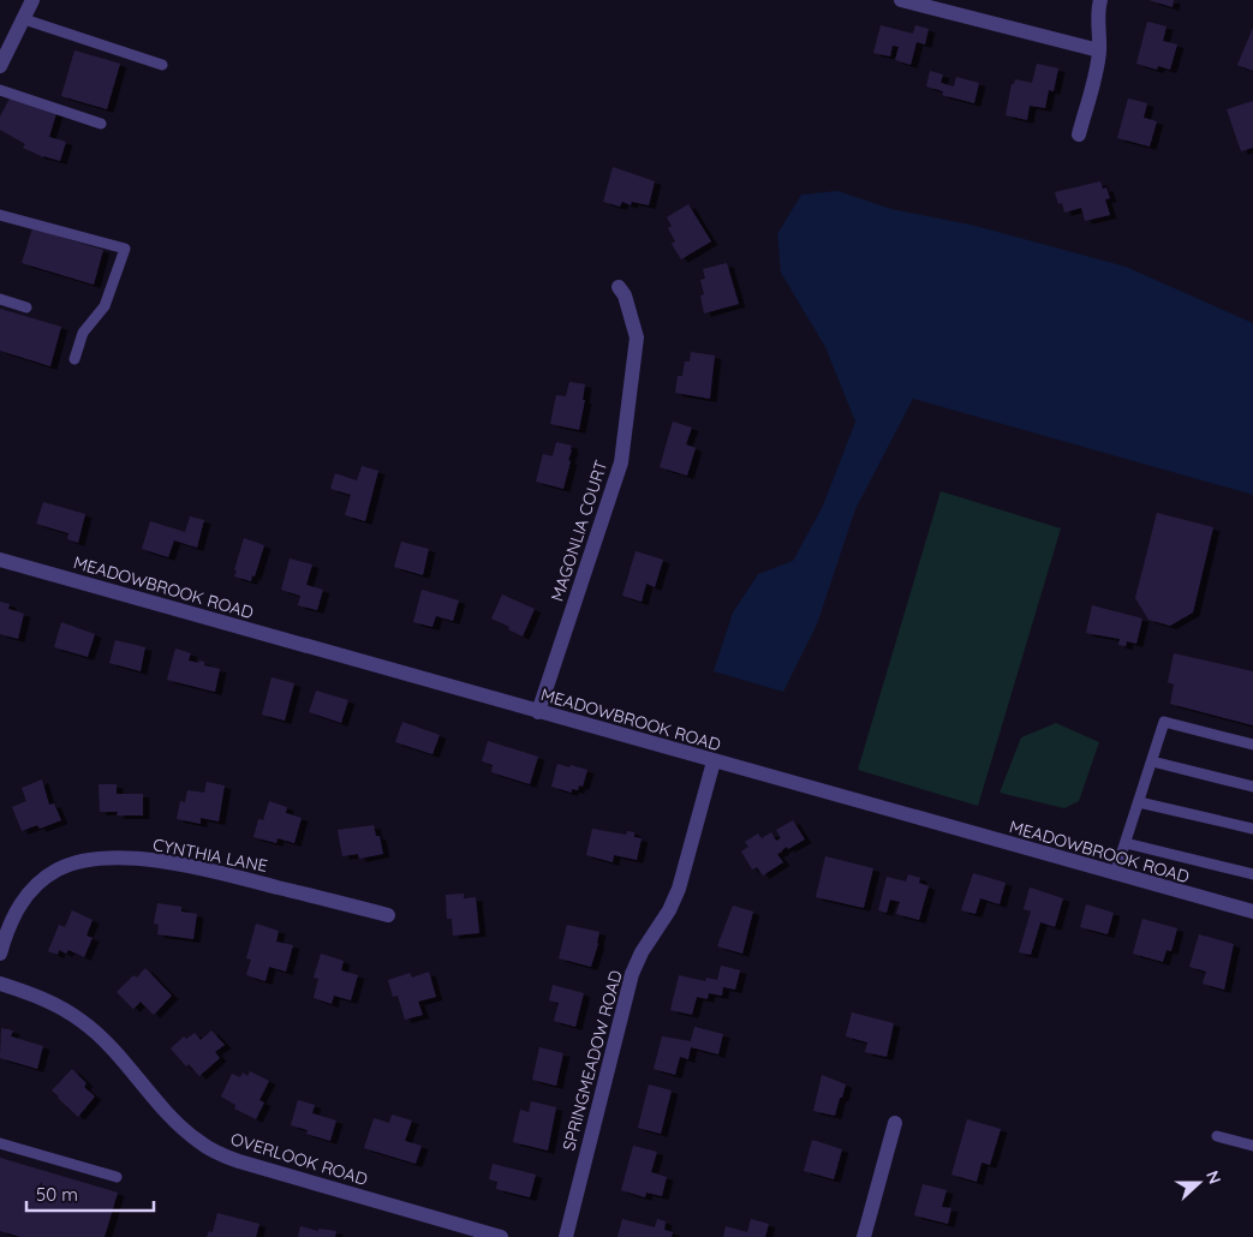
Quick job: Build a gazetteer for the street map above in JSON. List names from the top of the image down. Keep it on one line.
{"streets":{"street":["MAGONLIA COURT","MEADOWBROOK ROAD","CYNTHIA LANE","SPRINGMEADOW ROAD","OVERLOOK ROAD"]},"crossings":[["MAGONLIA COURT","MEADOWBROOK ROAD"],["MEADOWBROOK ROAD","SPRINGMEADOW ROAD"]],"scale_bar":"50 m","north":"right"}
